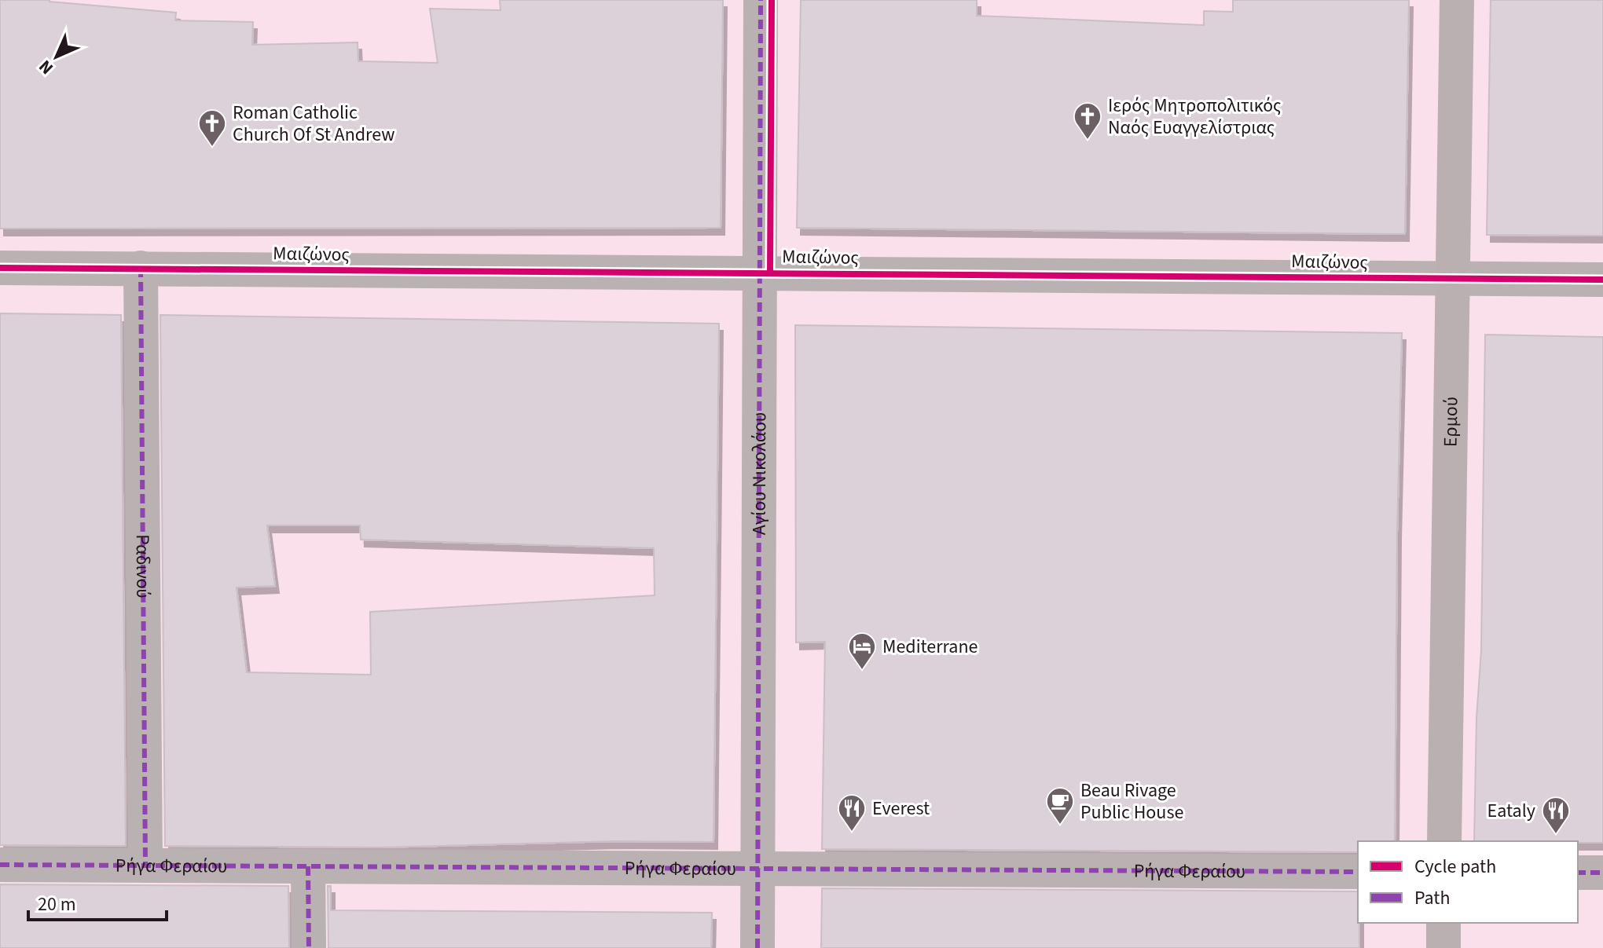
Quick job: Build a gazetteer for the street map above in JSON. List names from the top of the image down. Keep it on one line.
{"streets":{"main road":["Ερμού"],"street":["Μαιζώνος","Αγίου Νικολάου","Ραδινού","Ρήγα Φεραίου"]},"crossings":[["Μαιζώνος","Ερμού"],["Μαιζώνος","Αγίου Νικολάου"],["Μαιζώνος","Ραδινού"],["Αγίου Νικολάου","Ρήγα Φεραίου"],["Ραδινού","Ρήγα Φεραίου"]],"places":{"church":["Ιερός Μητροπολιτικός Ναός Ευαγγελίστριας","Roman Catholic Church Of St Andrew"],"hotel":["Mediterrane"],"cafe":["Beau Rivage Public House"],"restaurant":["Everest","Eataly"]},"legend":["Cycle path","Path"],"scale_bar":"20 m","north":"bottom left"}
